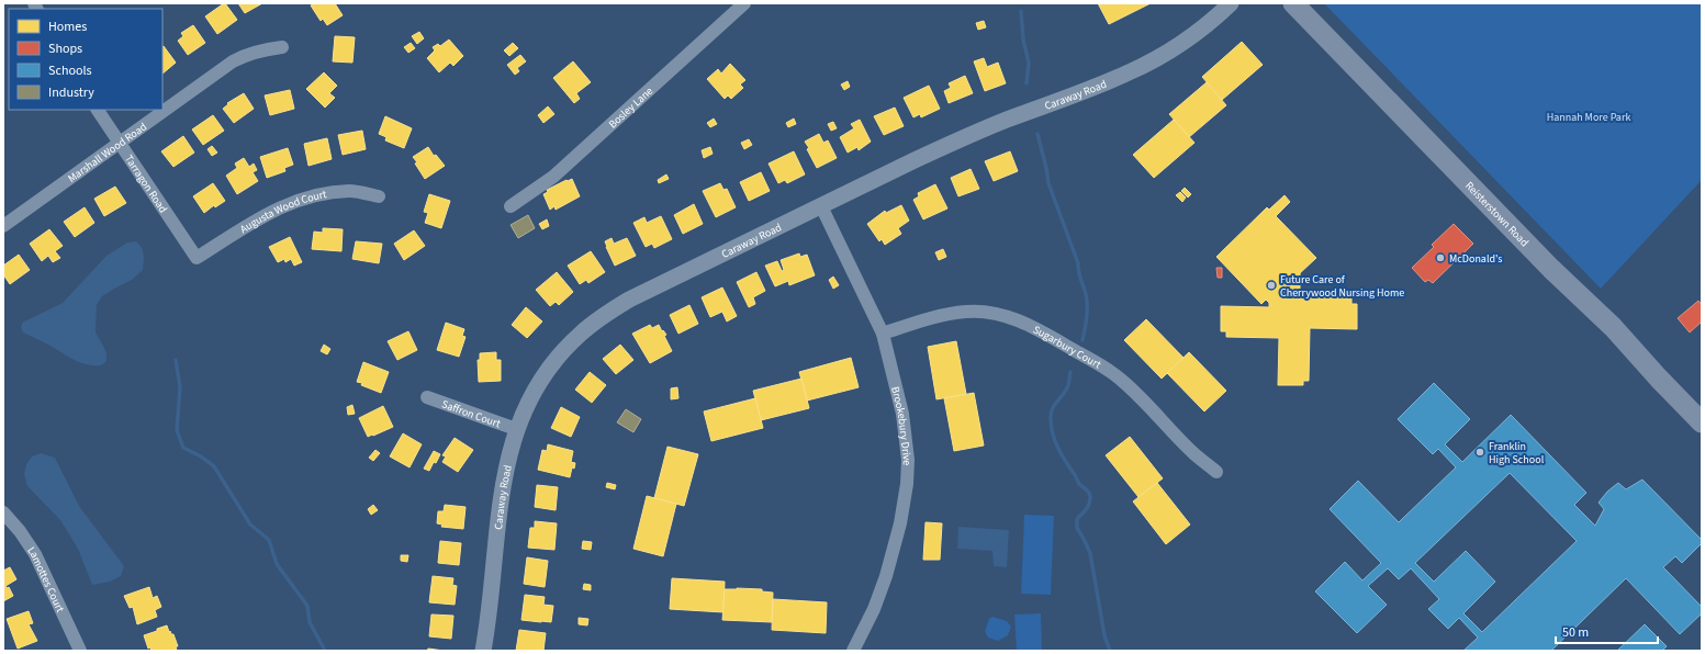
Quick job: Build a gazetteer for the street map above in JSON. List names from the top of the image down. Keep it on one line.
{"streets":{"main road":["Reisterstown Road"],"street":["Caraway Road","Bosley Lane","Marshall Wood Road","Tarragon Road","Augusta Wood Court","Sugarbury Court","Saffron Court","Brookebury Drive","Lamottes Court"]},"crossings":[["Caraway Road","Saffron Court"],["Caraway Road","Brookebury Drive"],["Marshall Wood Road","Tarragon Road"],["Tarragon Road","Augusta Wood Court"],["Sugarbury Court","Brookebury Drive"]],"parks":["Hannah More Park"],"places":["McDonald's","Future Care of Cherrywood Nursing Home","Franklin High School"],"legend":["Homes","Shops","Schools","Industry"],"scale_bar":"50 m"}
